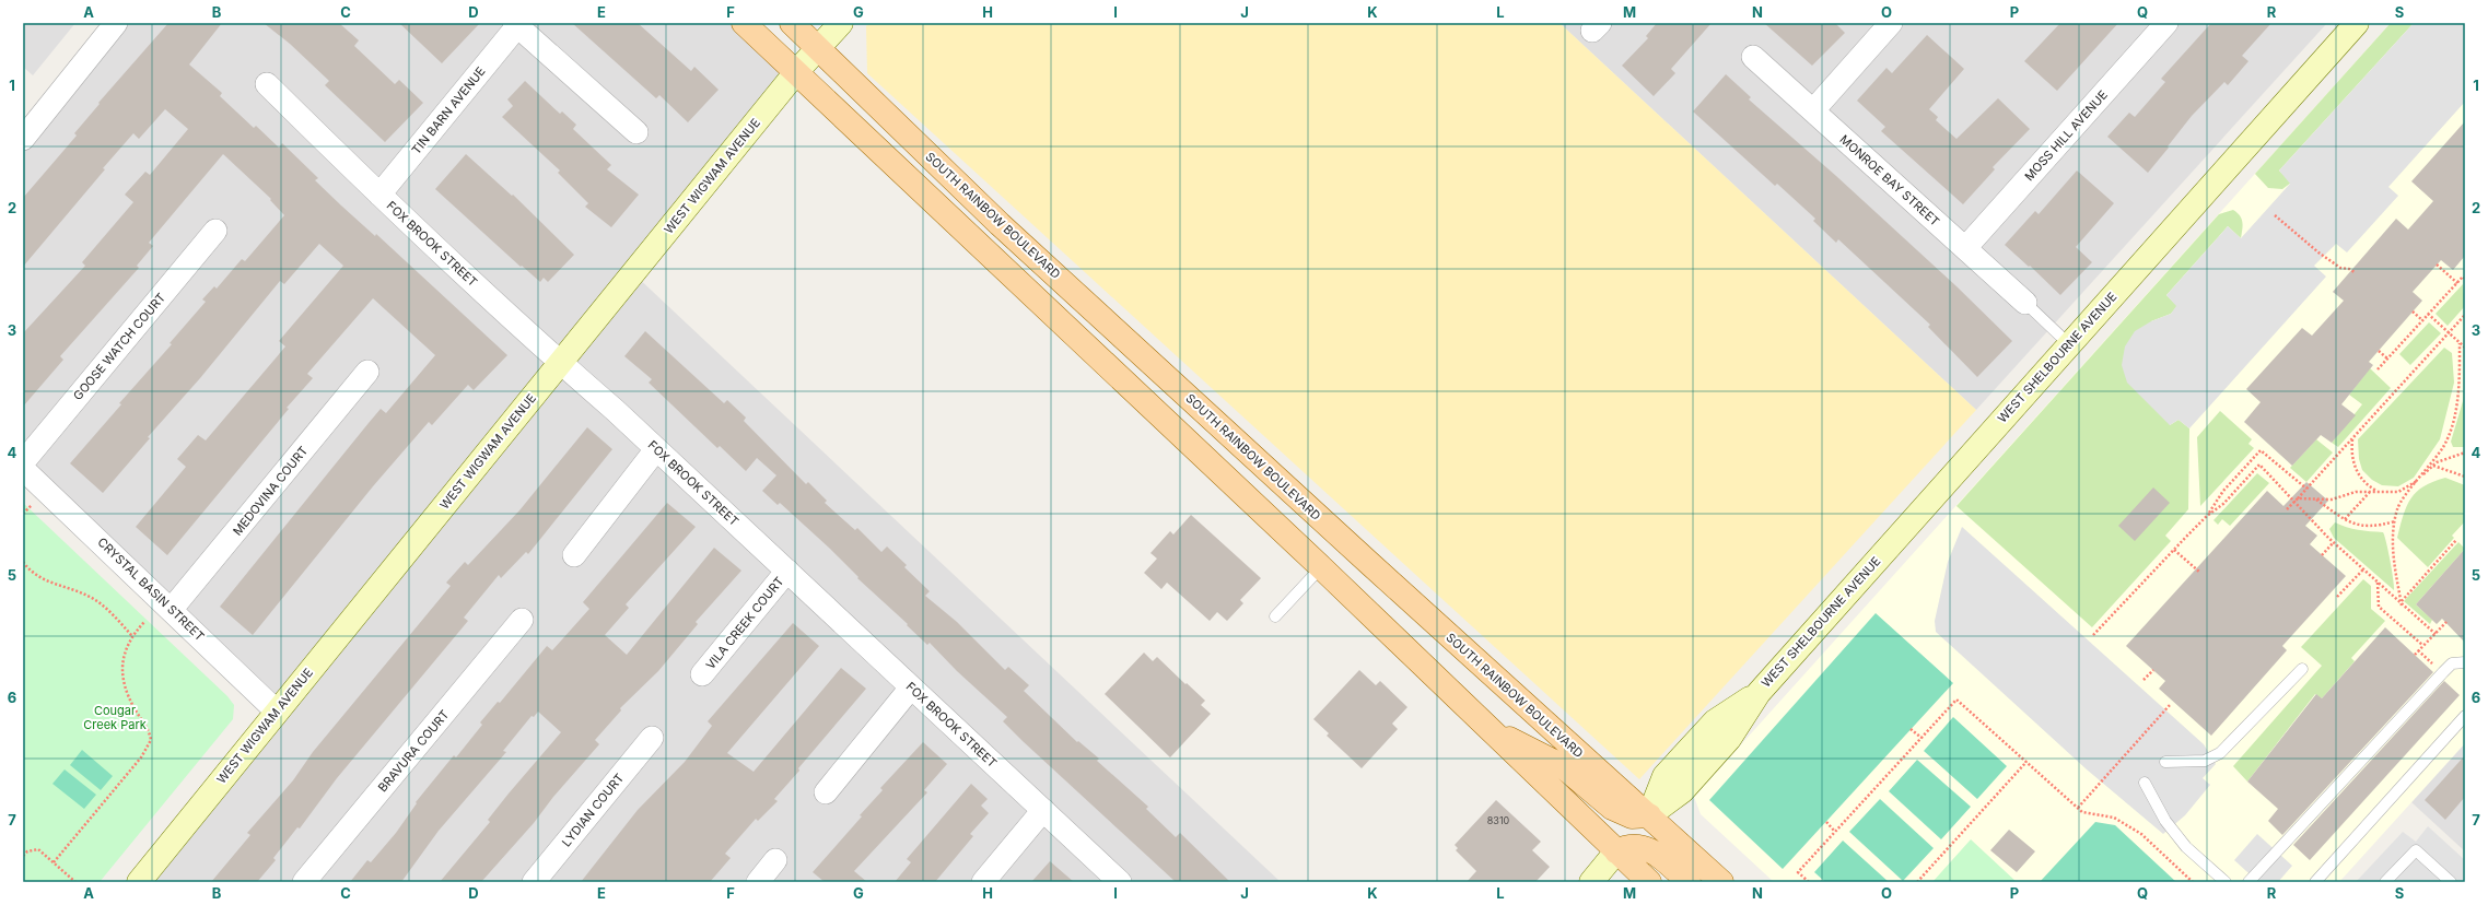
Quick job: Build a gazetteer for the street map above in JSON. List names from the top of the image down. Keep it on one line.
{"streets":{"main road":["SOUTH RAINBOW BOULEVARD"],"street":["TIN BARN AVENUE","MOSS HILL AVENUE","WEST WIGWAM AVENUE","MONROE BAY STREET","FOX BROOK STREET","GOOSE WATCH COURT","WEST SHELBOURNE AVENUE","MEDOVINA COURT","CRYSTAL BASIN STREET","VILA CREEK COURT","BRAVURA COURT","LYDIAN COURT"]},"crossings":[["TIN BARN AVENUE","FOX BROOK STREET"],["MOSS HILL AVENUE","MONROE BAY STREET"],["WEST WIGWAM AVENUE","SOUTH RAINBOW BOULEVARD"],["WEST WIGWAM AVENUE","FOX BROOK STREET"],["WEST WIGWAM AVENUE","CRYSTAL BASIN STREET"],["SOUTH RAINBOW BOULEVARD","WEST SHELBOURNE AVENUE"],["FOX BROOK STREET","VILA CREEK COURT"],["MEDOVINA COURT","CRYSTAL BASIN STREET"]],"parks":["Cougar Creek Park"],"house_numbers":["8310"],"grid":{"columns":["A","B","C","D","E","F","G","H","I","J","K","L","M","N","O","P","Q","R","S"],"rows":["1","2","3","4","5","6","7"]}}
